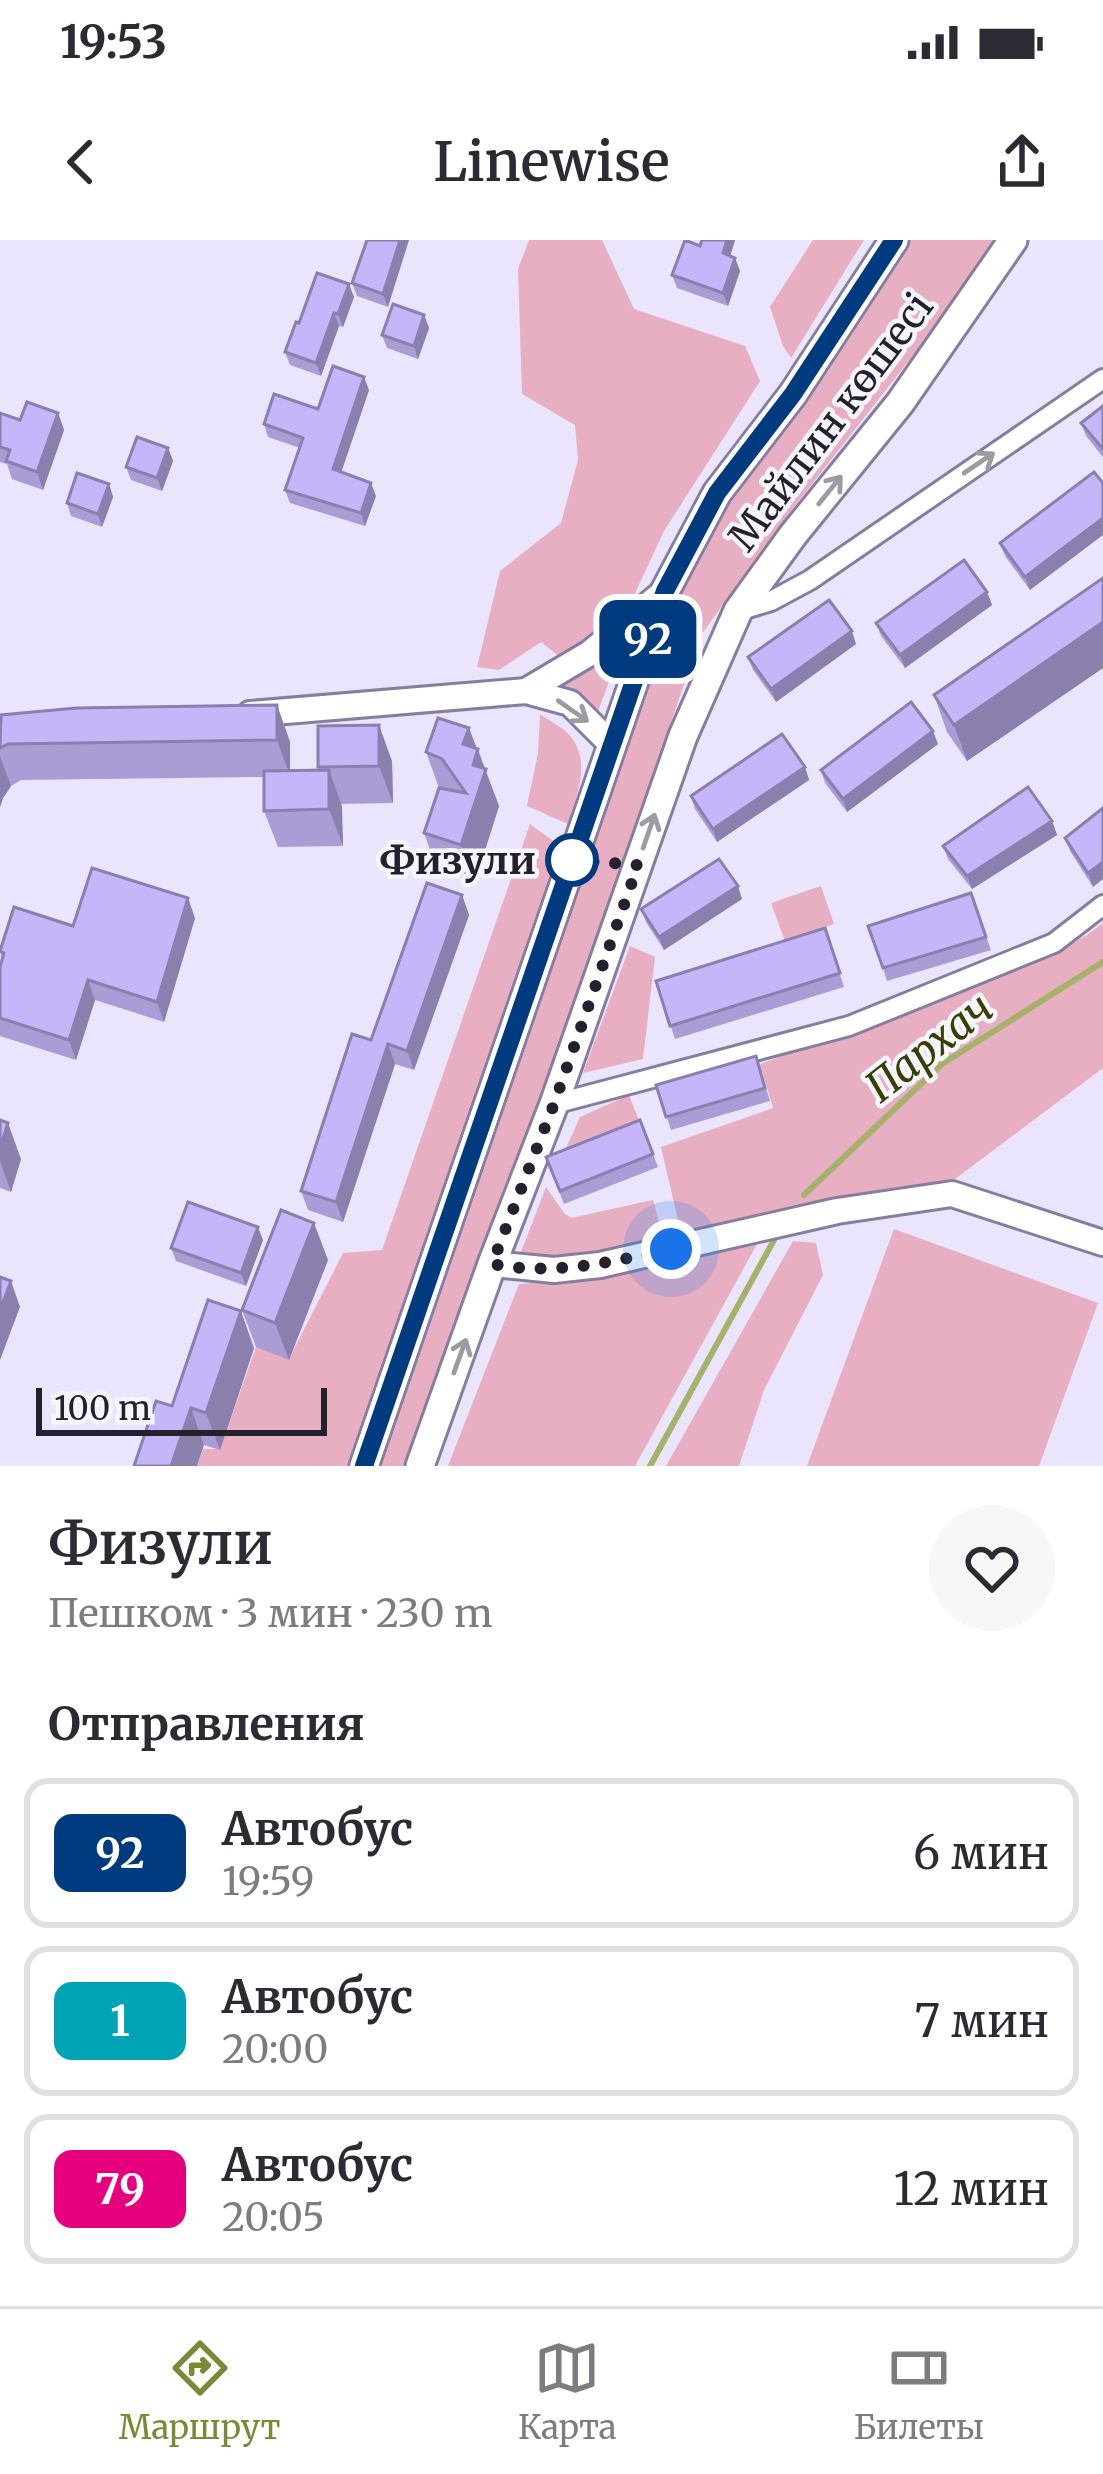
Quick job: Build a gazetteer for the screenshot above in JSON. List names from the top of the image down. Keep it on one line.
{"streets":{"main road":["Майлин көшесі"]},"water":["Пархач"],"places":["Физули"],"lines":["bus line 92"],"scale_bar":"100 m","page":{"status":"19:53","header":"Linewise","on_map":"92","scale":"100 m","heading":[["Физули","Пешком · 3 мин · 230 m"],"Отправления"],"list":[{"mark":"92","name":"Автобус","note":"19:59","value":"6 мин"},{"mark":"1","name":"Автобус","note":"20:00","value":"7 мин"},{"mark":"79","name":"Автобус","note":"20:05","value":"12 мин"}],"tabs":["Маршрут","Карта","Билеты"]}}
